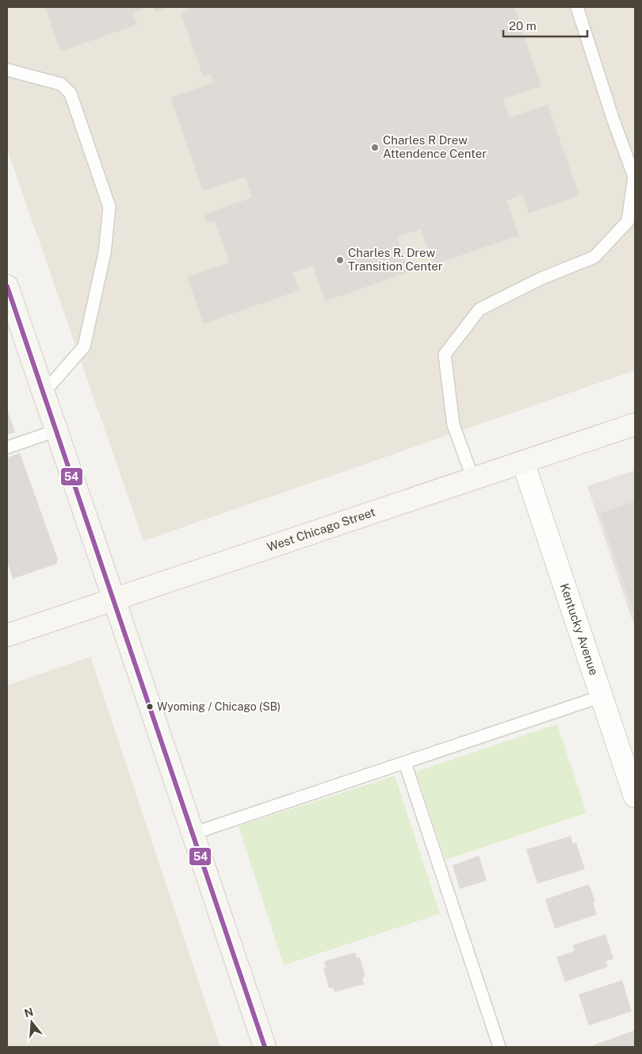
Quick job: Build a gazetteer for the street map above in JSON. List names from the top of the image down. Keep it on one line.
{"streets":{"street":["West Chicago Street","Kentucky Avenue"]},"crossings":[["West Chicago Street","Kentucky Avenue"]],"places":["Charles R Drew Attendence Center","Charles R. Drew Transition Center","Wyoming / Chicago (SB)"],"lines":["transit line 54"],"scale_bar":"20 m","north":"top"}
